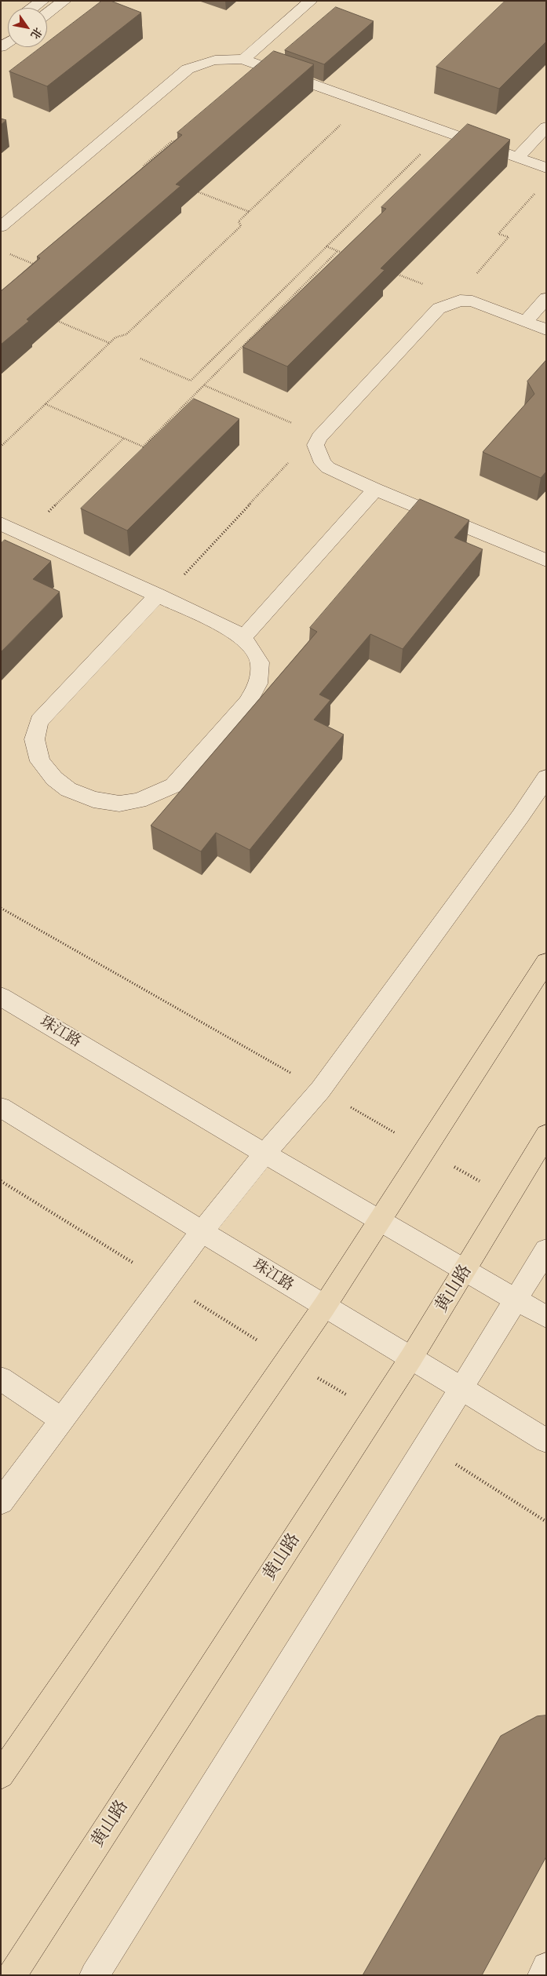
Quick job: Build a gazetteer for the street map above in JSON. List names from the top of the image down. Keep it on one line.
{"streets":{"main road":["黄山路"],"street":["珠江路"]},"crossings":[["珠江路","黄山路"]],"north":"bottom right"}
